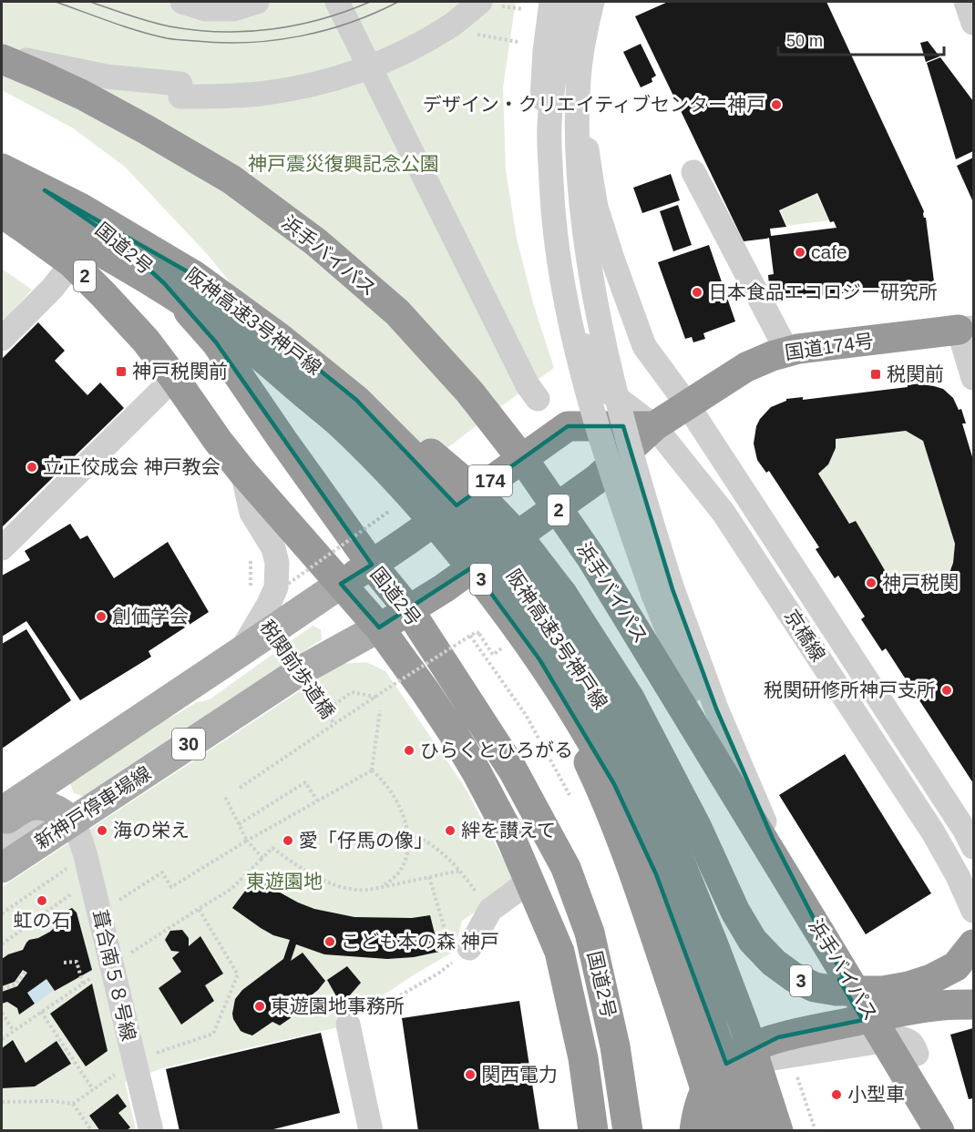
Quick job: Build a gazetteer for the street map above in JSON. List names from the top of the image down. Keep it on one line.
{"streets":{"highway":["国道2号","浜手バイパス","2","阪神高速3号神戸線","国道174号","174","3"],"main road":["30","新神戸停車場線"],"street":["京橋線","葺合南５８号線"],"path":["税関前歩道橋"]},"crossings":[["国道2号","阪神高速3号神戸線"],["国道2号","国道174号"],["国道2号","174"],["国道2号","30"],["国道2号","新神戸停車場線"],["阪神高速3号神戸線","3"],["阪神高速3号神戸線","税関前歩道橋"],["国道174号","174"],["国道174号","京橋線"],["国道174号","新神戸停車場線"],["174","京橋線"],["174","30"],["3","税関前歩道橋"],["新神戸停車場線","葺合南５８号線"]],"parks":["神戸震災復興記念公園","東遊園地"],"places":{"other":["デザイン・クリエイティブセンター神戸","cafe","日本食品エコロジー研究所","立正佼成会 神戸教会","神戸税関","創価学会","税関研修所神戸支所","ひらくとひろがる","海の栄え","絆を讃えて","愛「仔馬の像」","虹の石","こども本の森 神戸","東遊園地事務所","関西電力","小型車"],"transit":["神戸税関前","税関前"]},"scale_bar":"50 m"}
